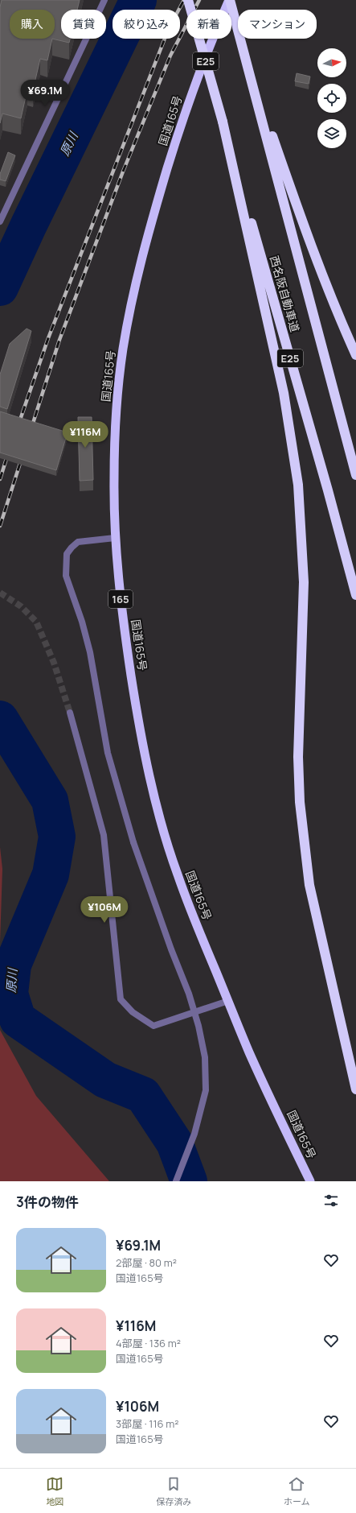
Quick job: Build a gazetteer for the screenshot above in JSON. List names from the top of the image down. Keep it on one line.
{"streets":{"highway":["E25","国道165号","西名阪自動車道","165"]},"crossings":[["国道165号","西名阪自動車道"]],"water":["原川"],"north":"right","page":{"chip":["購入","賃貸","絞り込み","新着","マンション"],"price":["¥69.1M","¥116M","¥106M"],"heading":"3件の物件","list":[{"name":"¥69.1M","note":"2部屋 · 80 m² · 国道165号"},{"name":"¥116M","note":"4部屋 · 136 m² · 国道165号"},{"name":"¥106M","note":"3部屋 · 116 m² · 国道165号"}],"tabs":["地図","保存済み","ホーム"]}}
